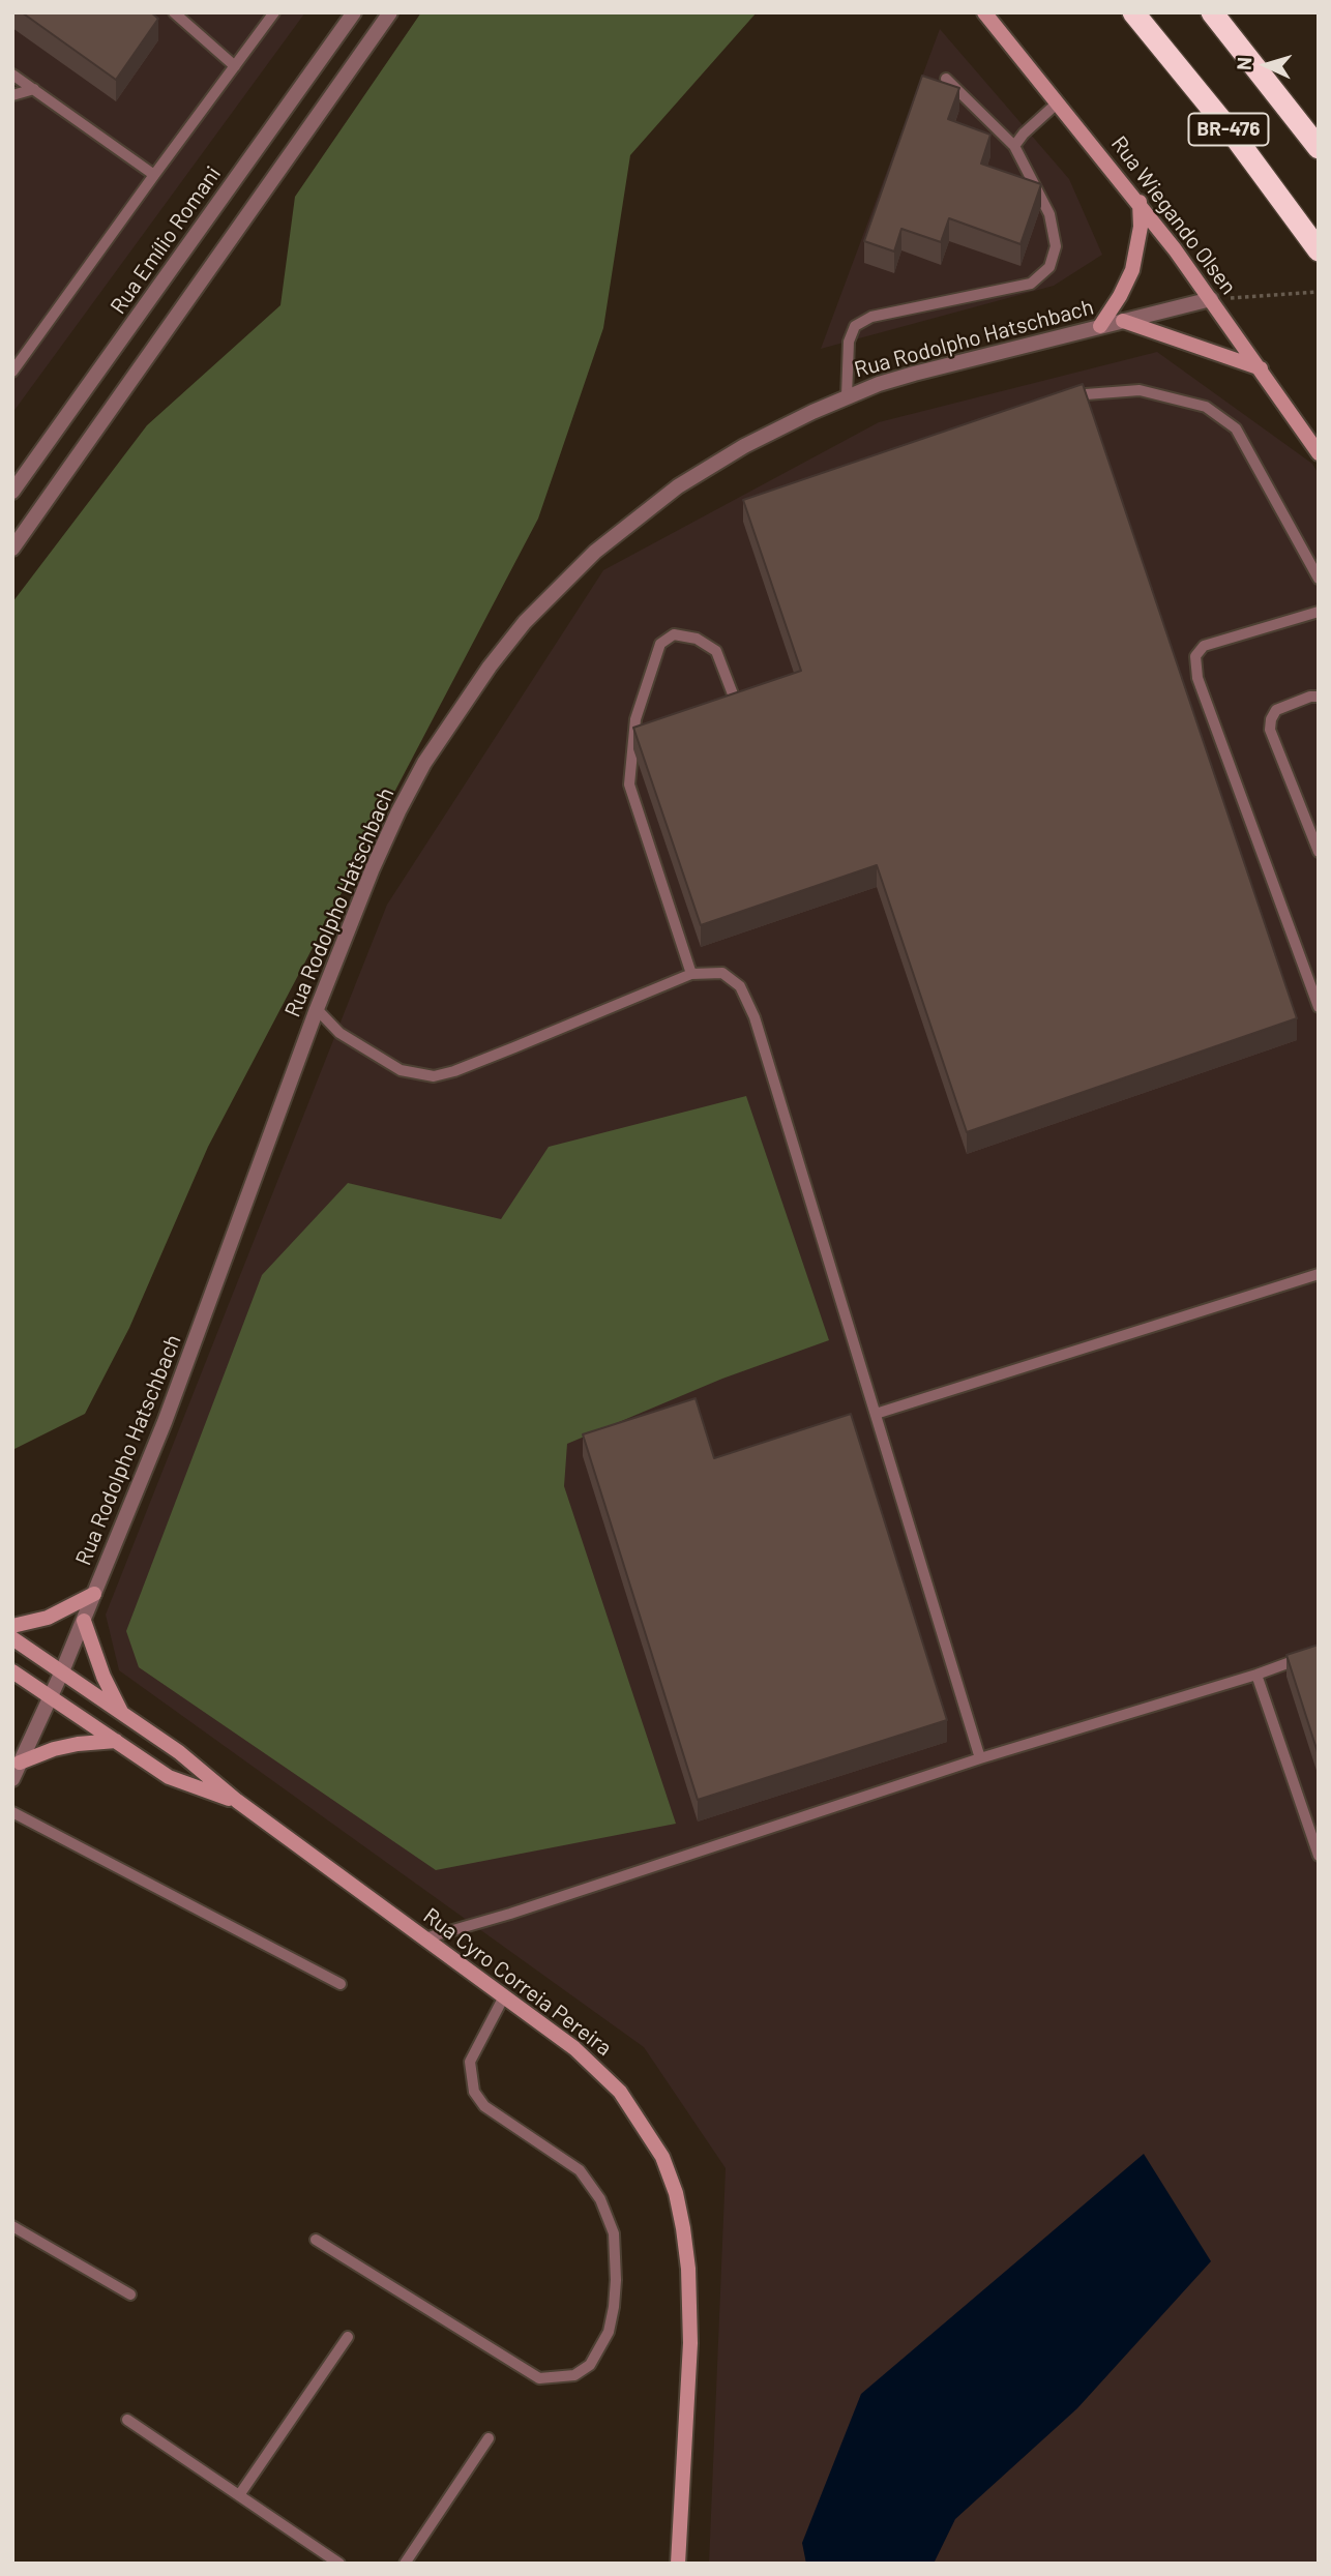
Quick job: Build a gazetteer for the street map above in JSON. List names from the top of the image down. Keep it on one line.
{"streets":{"highway":["BR-476"],"street":["Rua Wiegando Olsen","Rua Emílio Romani","Rua Rodolpho Hatschbach","Rua Cyro Correia Pereira"]},"crossings":[["Rua Wiegando Olsen","Rua Rodolpho Hatschbach"],["Rua Rodolpho Hatschbach","Rua Cyro Correia Pereira"]],"north":"left"}
